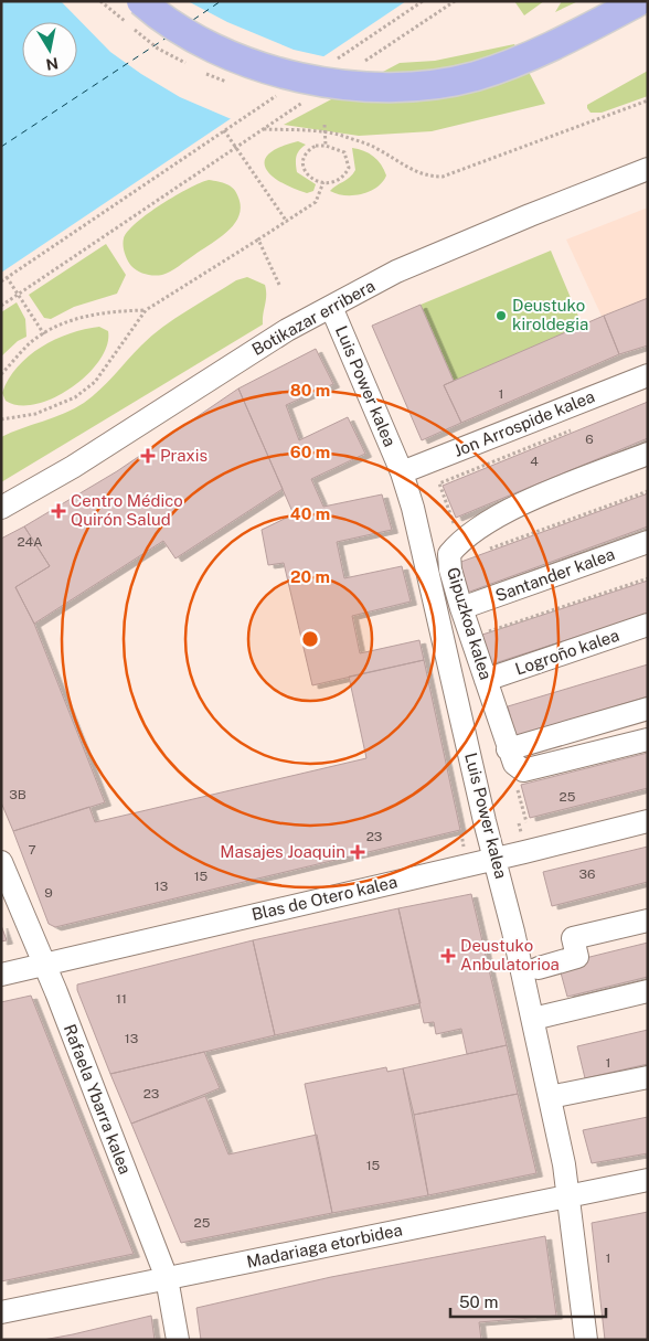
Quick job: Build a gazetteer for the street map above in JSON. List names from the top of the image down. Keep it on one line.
{"streets":{"street":["Botikazar erribera","Luis Power kalea","Jon Arrospide kalea","Santander kalea","Gipuzkoa kalea","Logroño kalea","Blas de Otero kalea","Rafaela Ybarra kalea","Madariaga etorbidea"]},"crossings":[["Botikazar erribera","Luis Power kalea"],["Luis Power kalea","Jon Arrospide kalea"],["Luis Power kalea","Blas de Otero kalea"],["Luis Power kalea","Madariaga etorbidea"],["Santander kalea","Gipuzkoa kalea"],["Gipuzkoa kalea","Logroño kalea"],["Blas de Otero kalea","Rafaela Ybarra kalea"],["Rafaela Ybarra kalea","Madariaga etorbidea"]],"places":{"other":["Deustuko kiroldegia"],"health":["Praxis","Centro Médico Quirón Salud","Masajes Joaquin","Deustuko Anbulatorioa"]},"house_numbers":["1","6","4","24A","3B","25","23","7","36","15","13","9","11","13","1","23","15","25","1"],"scale_bar":"50 m","north":"bottom","rings":["80 m","60 m","40 m","20 m"]}
